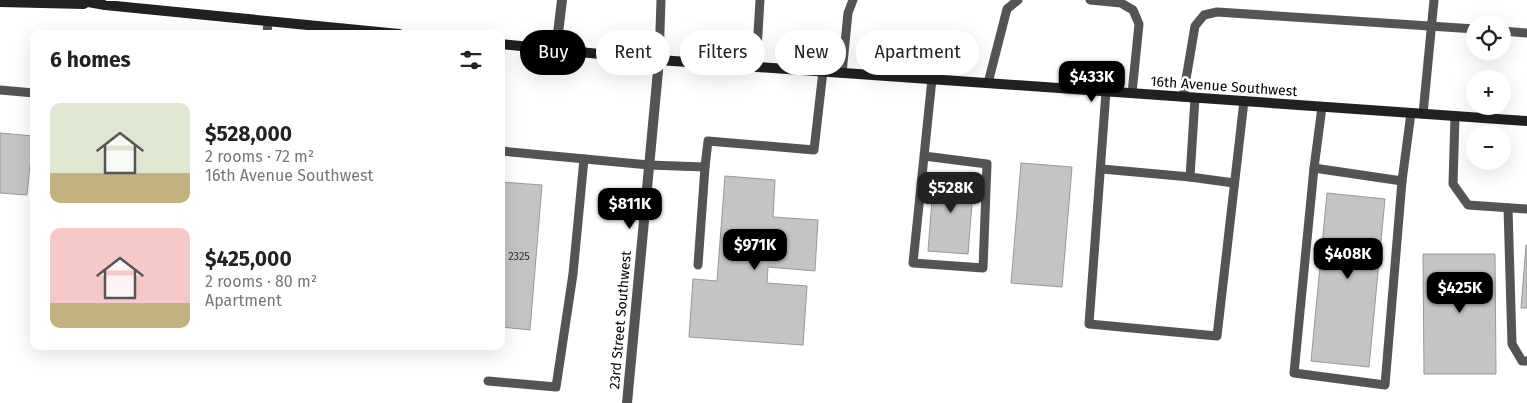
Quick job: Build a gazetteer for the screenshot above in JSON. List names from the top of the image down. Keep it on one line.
{"streets":{"main road":["16th Avenue Southwest"],"street":["23rd Street Southwest"]},"house_numbers":["2325"],"page":{"map_buttons":["+","−"],"chip":["Buy","Rent","Filters","New","Apartment"],"heading":"6 homes","price":["$433K","$528K","$811K","$971K","$408K","$425K"],"list":[{"name":"$528,000","note":"2 rooms · 72 m² · 16th Avenue Southwest"},{"name":"$425,000","note":"2 rooms · 80 m² · Apartment"}]}}
